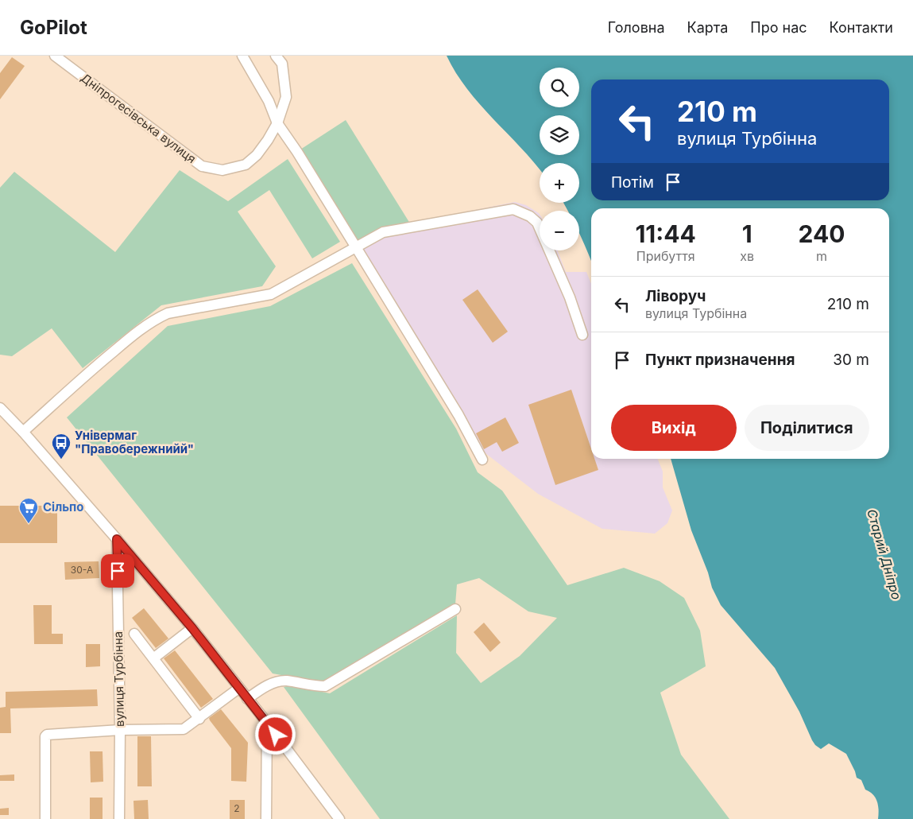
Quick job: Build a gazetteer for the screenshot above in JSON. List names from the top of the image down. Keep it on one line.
{"streets":{"street":["Дніпрогесівська вулиця","вулиця Турбінна"]},"water":["Старий Дніпро"],"places":{"bus stop":["Універмаг \"Правобережнийй\""],"supermarket":["Сільпо"]},"house_numbers":["30-А","2"],"page":{"header":"GoPilot","nav":["Головна","Карта","Про нас","Контакти"],"map_buttons":["+","−"],"turn":["210 m","вулиця Турбінна"],"then":"Потім","eta":["11:44","Прибуття","1","хв","240","m"],"list":[{"name":"Ліворуч","note":"вулиця Турбінна","value":"210 m"},{"name":"Пункт призначення","value":"30 m"}],"buttons":["Вихід","Поділитися"]}}
